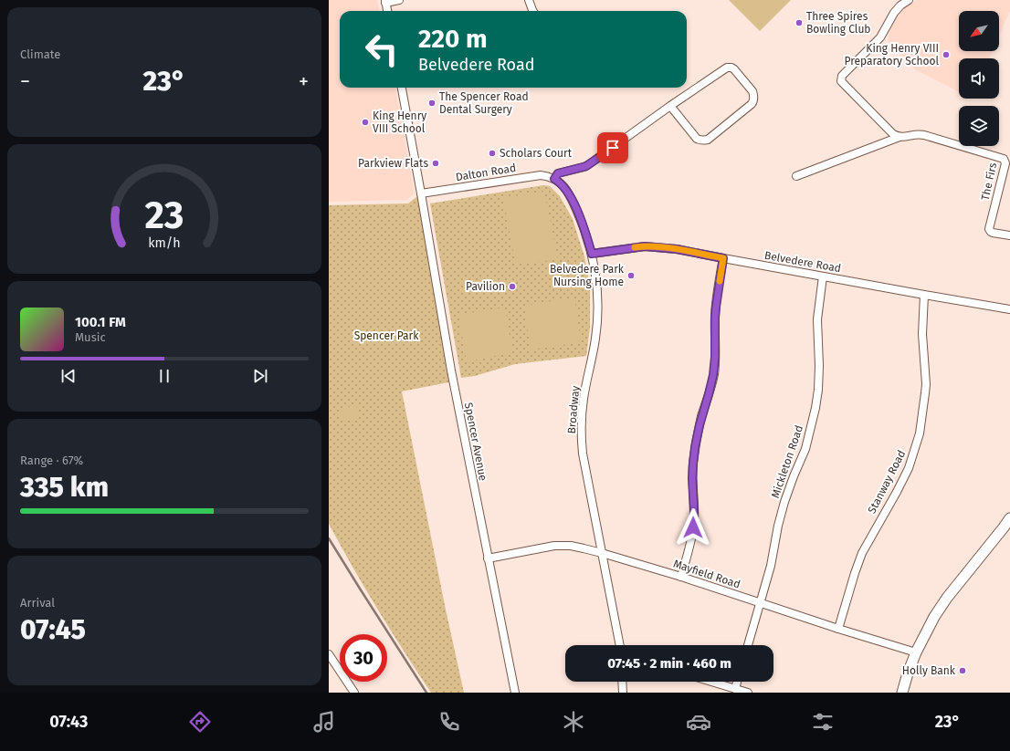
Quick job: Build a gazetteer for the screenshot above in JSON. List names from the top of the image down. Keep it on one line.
{"streets":{"street":["Dalton Road","The Firs","Belvedere Road","Broadway","Spencer Avenue","Mickleton Road","Stanway Road","Mayfield Road"]},"crossings":[["Dalton Road","Broadway"],["Dalton Road","Spencer Avenue"],["Belvedere Road","Broadway"],["Belvedere Road","Mickleton Road"],["Belvedere Road","Stanway Road"],["Broadway","Mayfield Road"],["Spencer Avenue","Mayfield Road"],["Mickleton Road","Mayfield Road"],["Stanway Road","Mayfield Road"]],"parks":["Spencer Park"],"places":["Three Spires Bowling Club","King Henry VIII Preparatory School","The Spencer Road Dental Surgery","King Henry VIII School","Scholars Court","Parkview Flats","Belvedere Park Nursing Home","Pavilion","Holly Bank"],"north":"bottom left","page":{"tile":["Climate",["Range · 67%","335 km"],["Arrival","07:45"]],"turn":["220 m","Belvedere Road"],"heat":["−","23°","+"],"song":["100.1 FM","Music"],"limit":"30","trip":"07:45 · 2 min · 460 m","tabs":["07:43","23°"],"gauge":["23","km/h"]}}
